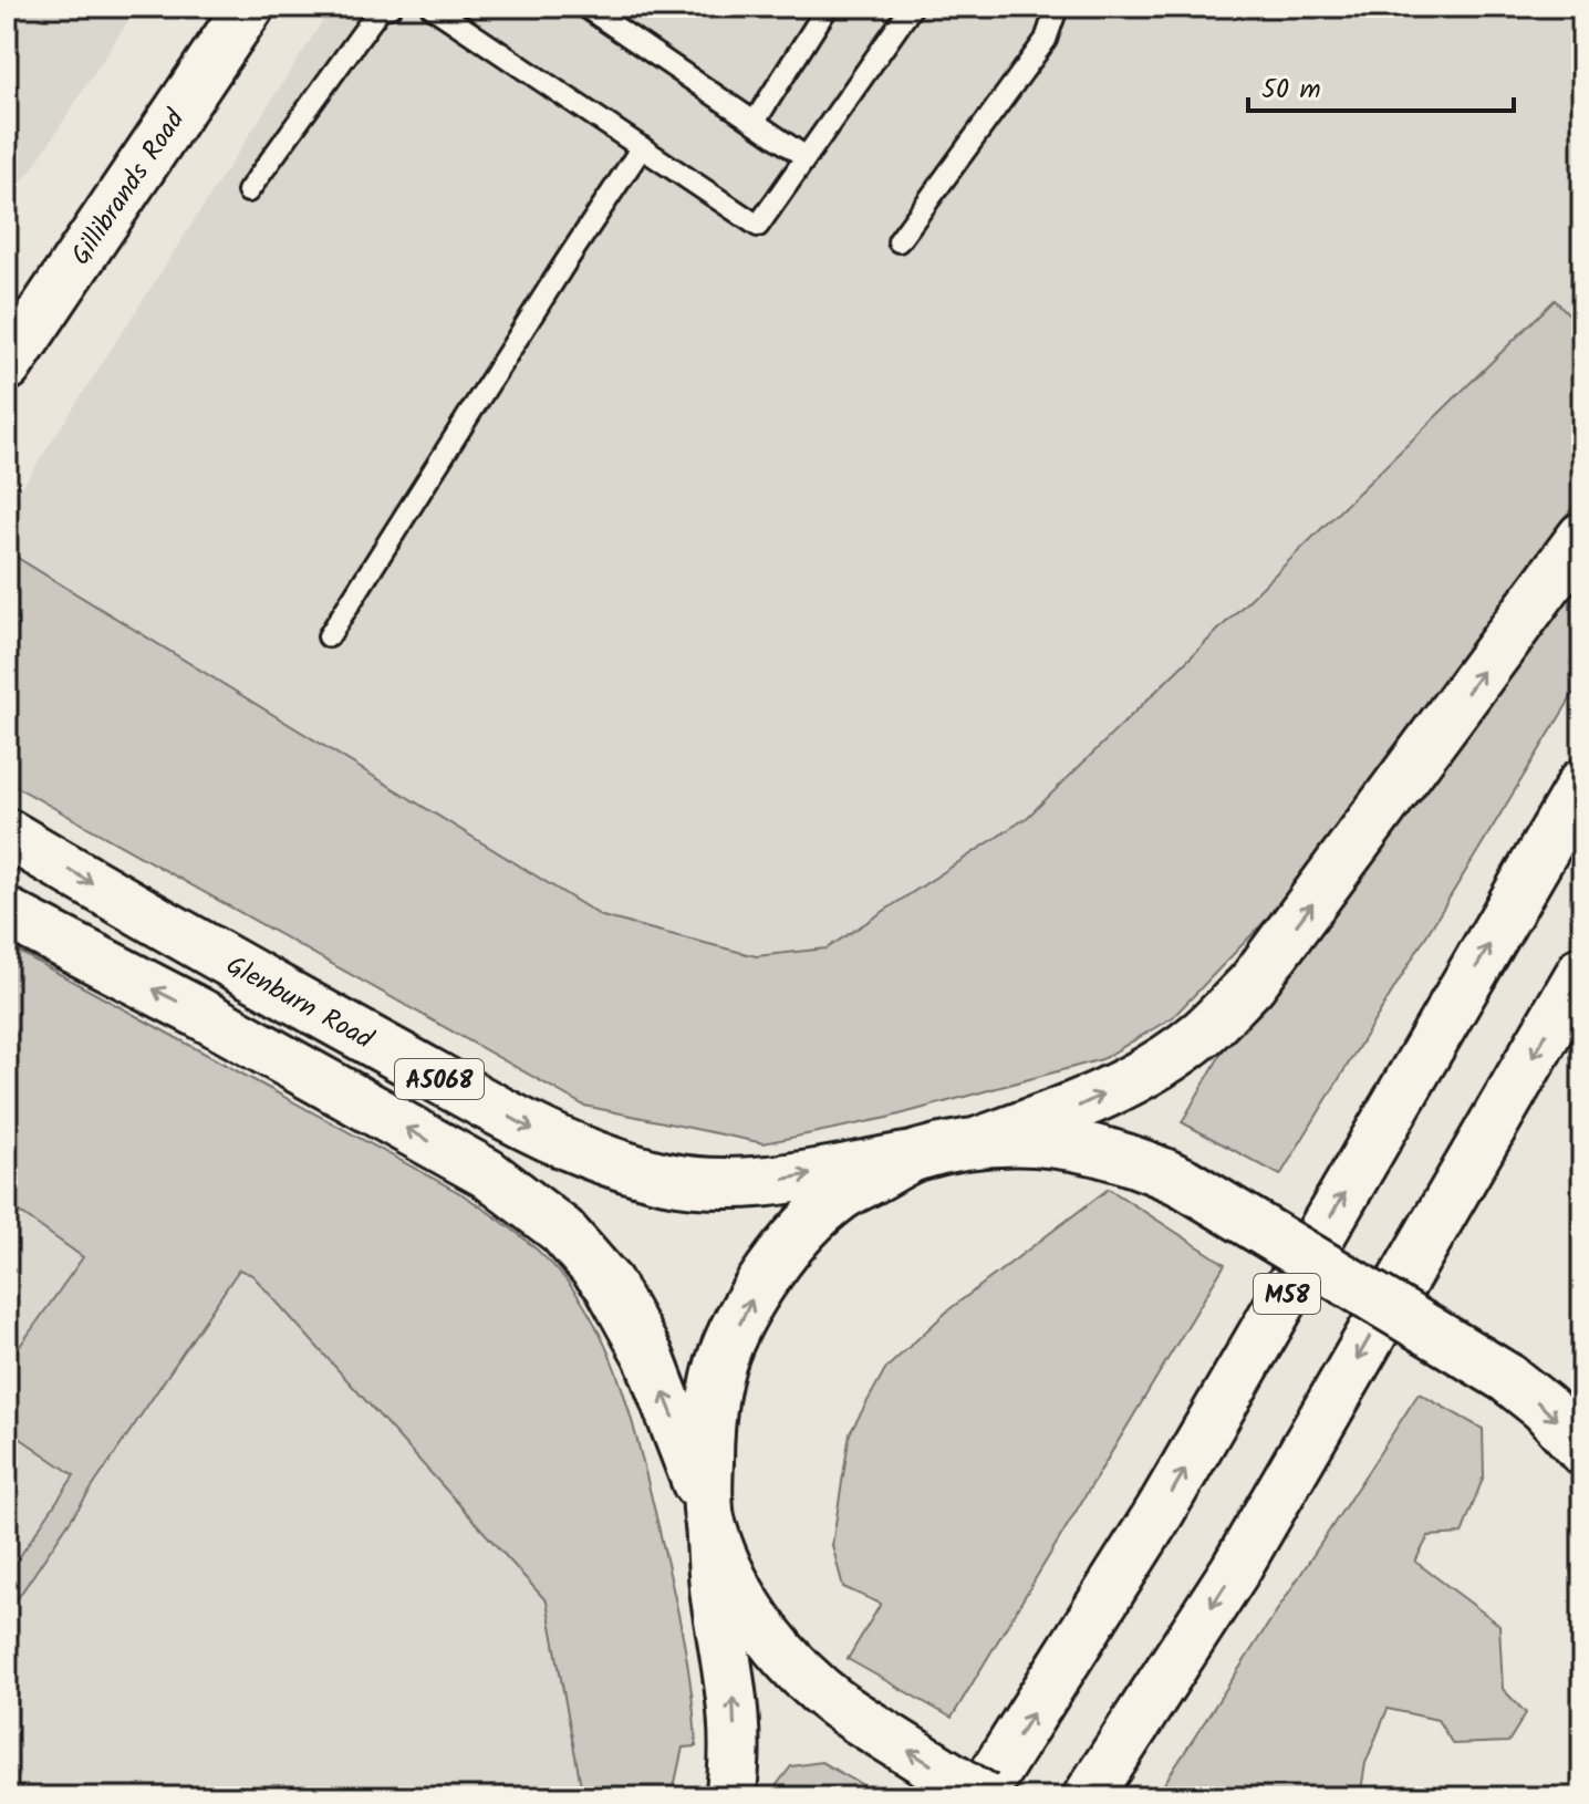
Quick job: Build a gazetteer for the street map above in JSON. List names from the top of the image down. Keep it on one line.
{"streets":{"main road":["Gillibrands Road","Glenburn Road","A5068","M58"]},"crossings":[["Glenburn Road","A5068"],["A5068","M58"]],"scale_bar":"50 m"}
